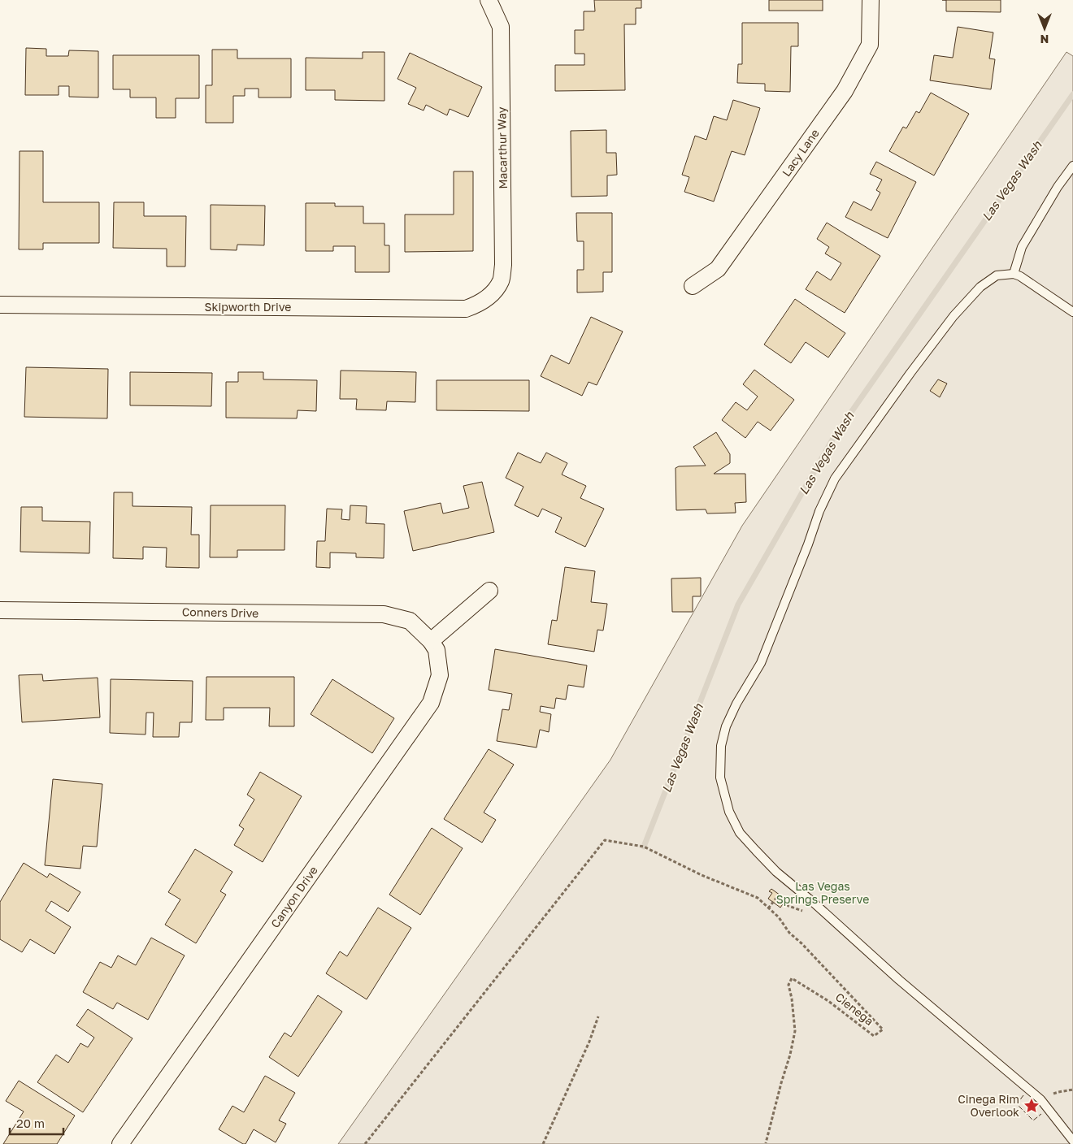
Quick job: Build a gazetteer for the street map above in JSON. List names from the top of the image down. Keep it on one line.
{"streets":{"street":["Macarthur Way","Lacy Lane","Skipworth Drive","Conners Drive","Canyon Drive"],"path":["Cienega"]},"crossings":[["Macarthur Way","Skipworth Drive"],["Conners Drive","Canyon Drive"]],"water":["Las Vegas Wash"],"parks":["Las Vegas Springs Preserve"],"places":{"place":["Cinega Rim Overlook"]},"scale_bar":"20 m","north":"bottom"}
